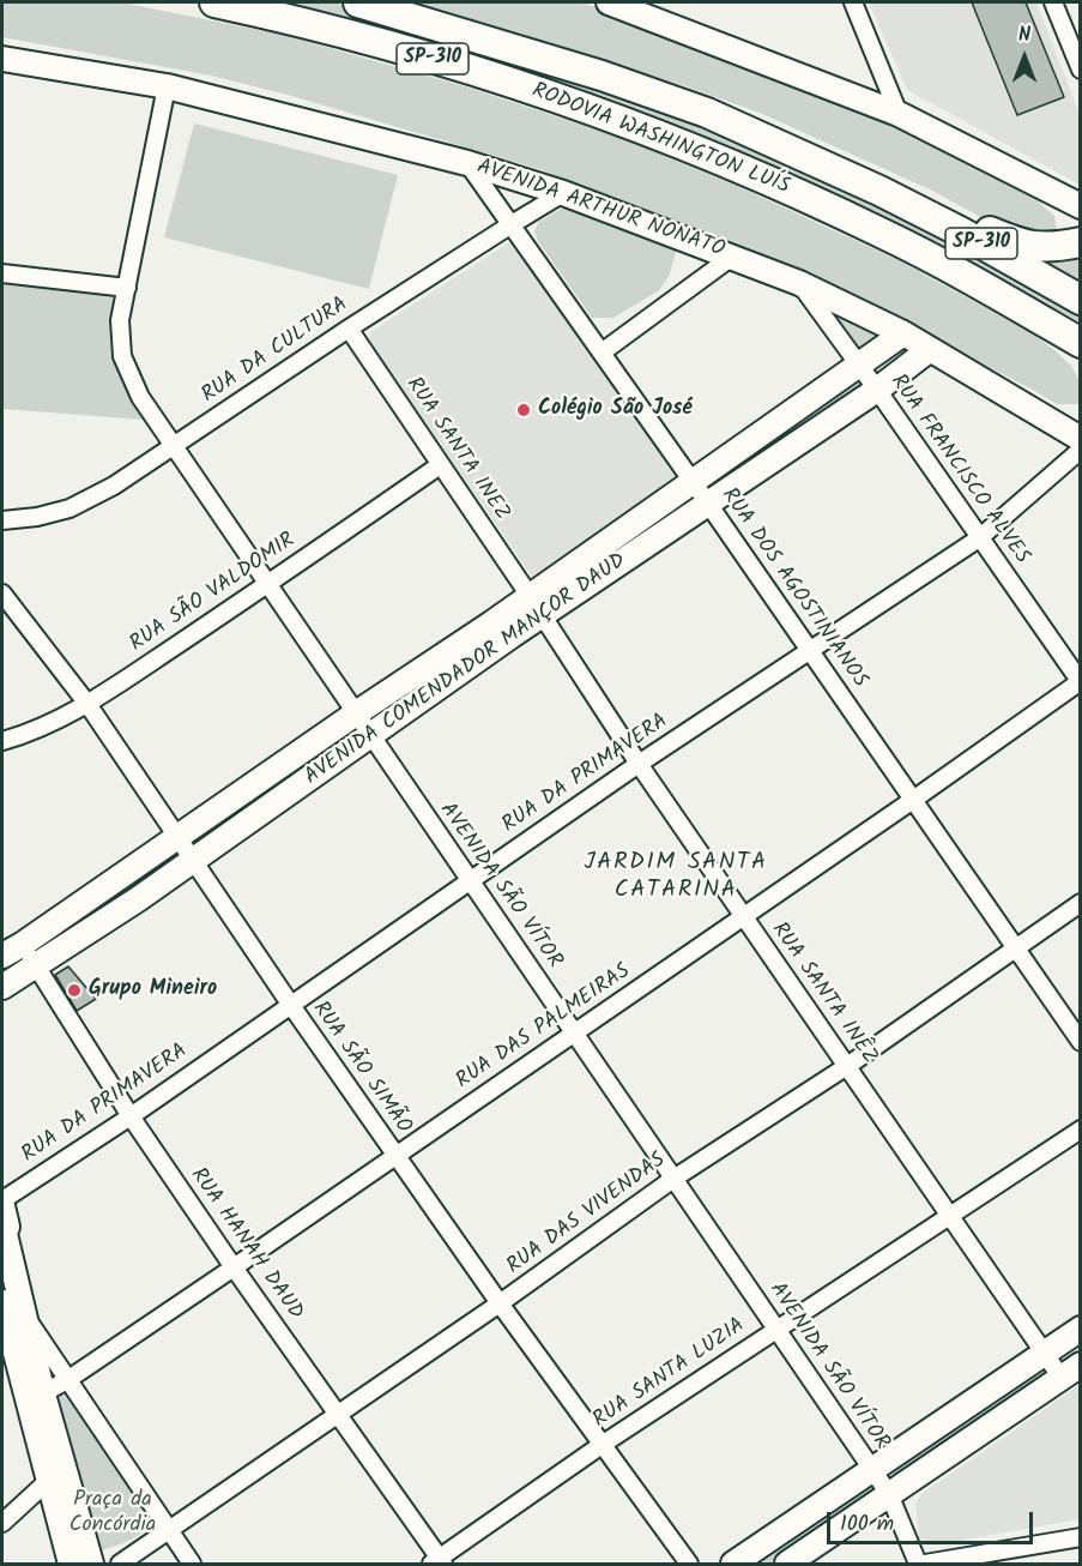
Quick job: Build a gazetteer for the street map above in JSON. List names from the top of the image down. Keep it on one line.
{"streets":{"highway":["SP-310","RODOVIA WASHINGTON LUÍS"],"street":["AVENIDA ARTHUR NONATO","RUA DA CULTURA","RUA SANTA INEZ","RUA FRANCISCO ALVES","RUA DOS AGOSTINIANOS","RUA SÃO VALDOMIR","AVENIDA COMENDADOR MANÇOR DAUD","RUA DA PRIMAVERA","AVENIDA SÃO VÍTOR","RUA SANTA INÊZ","RUA DAS PALMEIRAS","RUA SÃO SIMÃO","RUA DAS VIVENDAS","RUA HANAH DAUD","RUA SANTA LUZIA"]},"crossings":[["AVENIDA ARTHUR NONATO","RUA DA CULTURA"],["AVENIDA ARTHUR NONATO","RUA FRANCISCO ALVES"],["AVENIDA ARTHUR NONATO","RUA DOS AGOSTINIANOS"],["AVENIDA ARTHUR NONATO","AVENIDA COMENDADOR MANÇOR DAUD"],["AVENIDA ARTHUR NONATO","AVENIDA SÃO VÍTOR"],["RUA DA CULTURA","RUA SANTA INEZ"],["RUA DA CULTURA","RUA DOS AGOSTINIANOS"],["RUA DA CULTURA","AVENIDA SÃO VÍTOR"],["RUA SANTA INEZ","RUA SÃO VALDOMIR"],["RUA SANTA INEZ","AVENIDA COMENDADOR MANÇOR DAUD"],["RUA SANTA INEZ","RUA SANTA INÊZ"],["RUA FRANCISCO ALVES","AVENIDA COMENDADOR MANÇOR DAUD"],["RUA FRANCISCO ALVES","RUA DA PRIMAVERA"],["RUA FRANCISCO ALVES","RUA DAS PALMEIRAS"],["RUA DOS AGOSTINIANOS","AVENIDA COMENDADOR MANÇOR DAUD"],["RUA DOS AGOSTINIANOS","RUA DA PRIMAVERA"],["RUA DOS AGOSTINIANOS","RUA DAS PALMEIRAS"],["RUA DOS AGOSTINIANOS","RUA DAS VIVENDAS"],["RUA SÃO VALDOMIR","AVENIDA SÃO VÍTOR"],["RUA SÃO VALDOMIR","RUA SÃO SIMÃO"],["AVENIDA COMENDADOR MANÇOR DAUD","AVENIDA SÃO VÍTOR"],["AVENIDA COMENDADOR MANÇOR DAUD","RUA SANTA INÊZ"],["AVENIDA COMENDADOR MANÇOR DAUD","RUA SÃO SIMÃO"],["AVENIDA COMENDADOR MANÇOR DAUD","RUA HANAH DAUD"],["RUA DA PRIMAVERA","AVENIDA SÃO VÍTOR"],["RUA DA PRIMAVERA","RUA SANTA INÊZ"],["RUA DA PRIMAVERA","RUA SÃO SIMÃO"],["RUA DA PRIMAVERA","RUA HANAH DAUD"],["AVENIDA SÃO VÍTOR","RUA DAS PALMEIRAS"],["AVENIDA SÃO VÍTOR","RUA DAS VIVENDAS"],["AVENIDA SÃO VÍTOR","RUA SANTA LUZIA"],["RUA SANTA INÊZ","RUA DAS PALMEIRAS"],["RUA SANTA INÊZ","RUA DAS VIVENDAS"],["RUA SANTA INÊZ","RUA SANTA LUZIA"],["RUA DAS PALMEIRAS","RUA SÃO SIMÃO"],["RUA DAS PALMEIRAS","RUA HANAH DAUD"],["RUA SÃO SIMÃO","RUA DAS VIVENDAS"],["RUA SÃO SIMÃO","RUA SANTA LUZIA"],["RUA DAS VIVENDAS","RUA HANAH DAUD"],["RUA HANAH DAUD","RUA SANTA LUZIA"]],"districts":["JARDIM SANTA CATARINA"],"parks":["Praça da Concórdia"],"places":["Colégio São José","Grupo Mineiro"],"scale_bar":"100 m","north":"top"}
